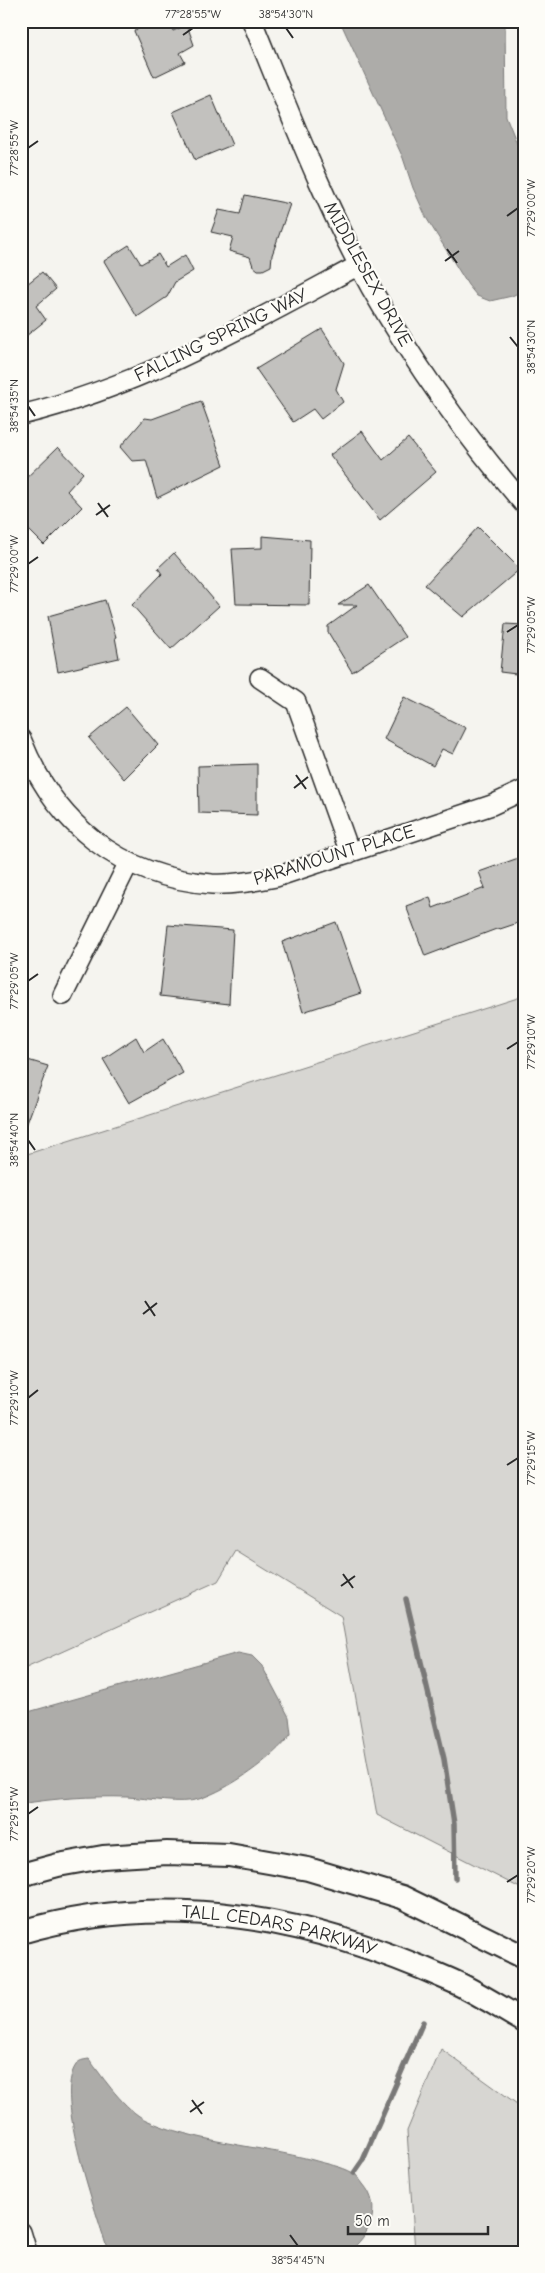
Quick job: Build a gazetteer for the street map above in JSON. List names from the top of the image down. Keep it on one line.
{"streets":{"main road":["TALL CEDARS PARKWAY"],"street":["MIDDLESEX DRIVE","FALLING SPRING WAY","PARAMOUNT PLACE"]},"crossings":[["MIDDLESEX DRIVE","FALLING SPRING WAY"]],"scale_bar":"50 m","coordinates":["77°28'55\"W","38°54'30\"N","77°29'00\"W","38°54'35\"N","77°29'05\"W","77°29'10\"W","38°54'40\"N","77°29'15\"W","77°29'20\"W","38°54'45\"N"]}
